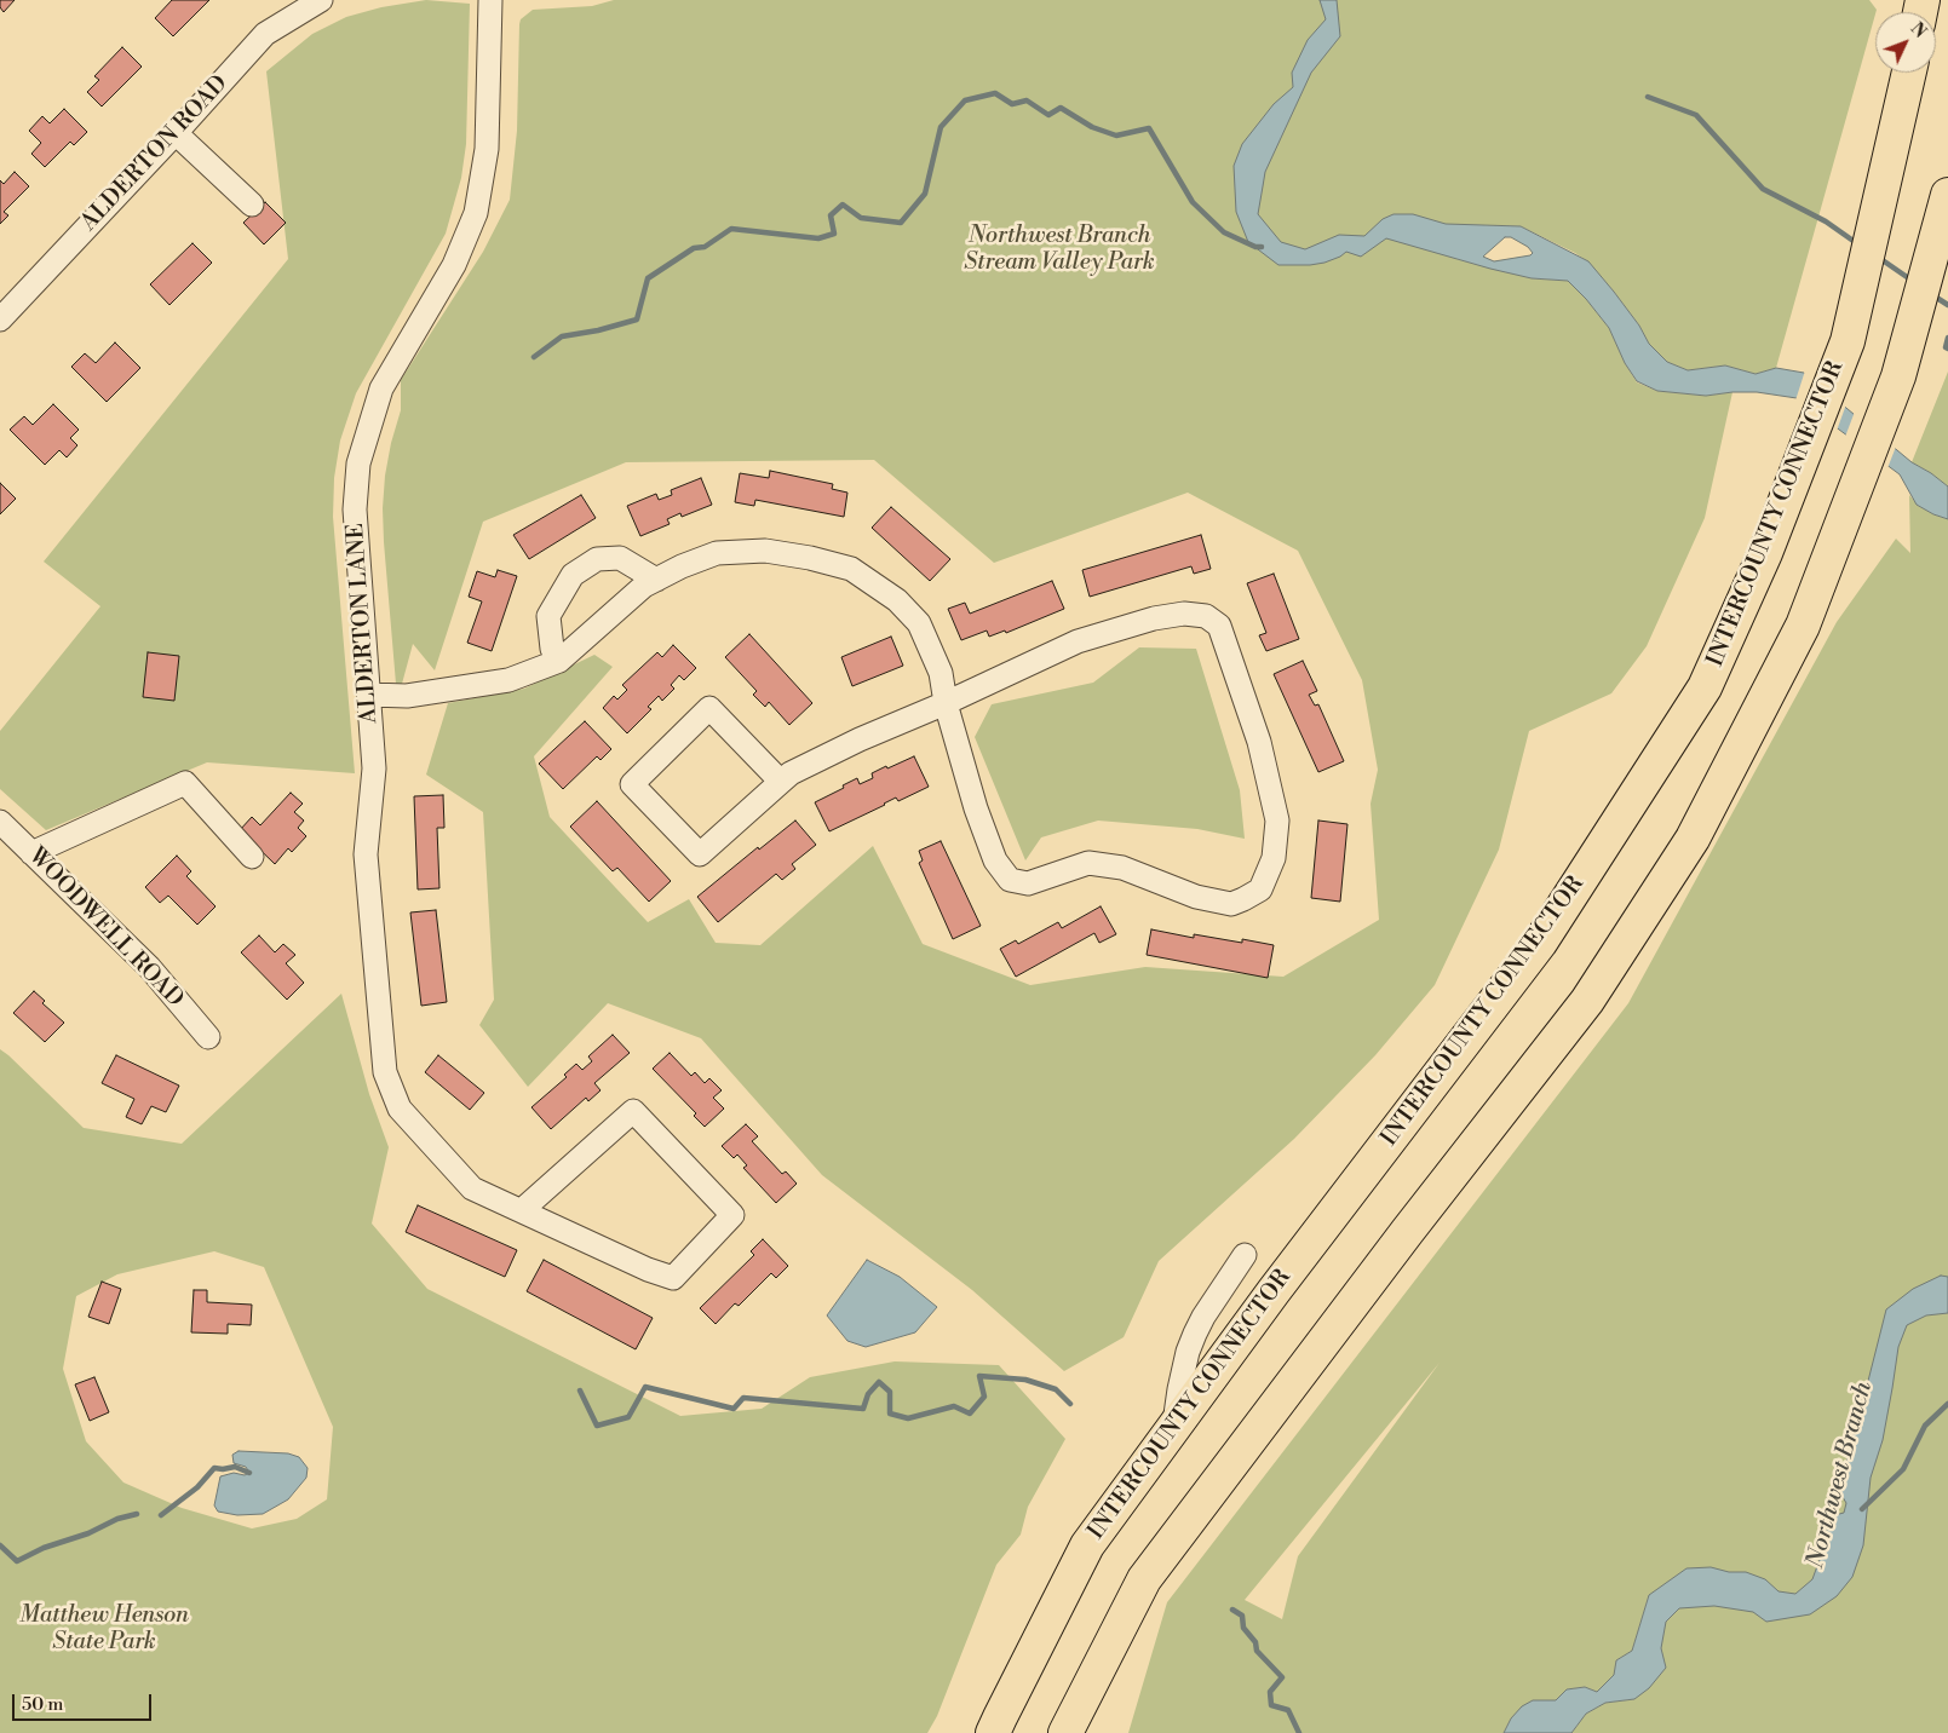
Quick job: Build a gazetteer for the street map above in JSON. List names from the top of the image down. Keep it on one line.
{"streets":{"highway":["INTERCOUNTY CONNECTOR"],"street":["ALDERTON ROAD","ALDERTON LANE","WOODWELL ROAD"]},"water":["Northwest Branch"],"parks":["Northwest Branch Stream Valley Park","Matthew Henson State Park"],"scale_bar":"50 m","north":"top right"}
